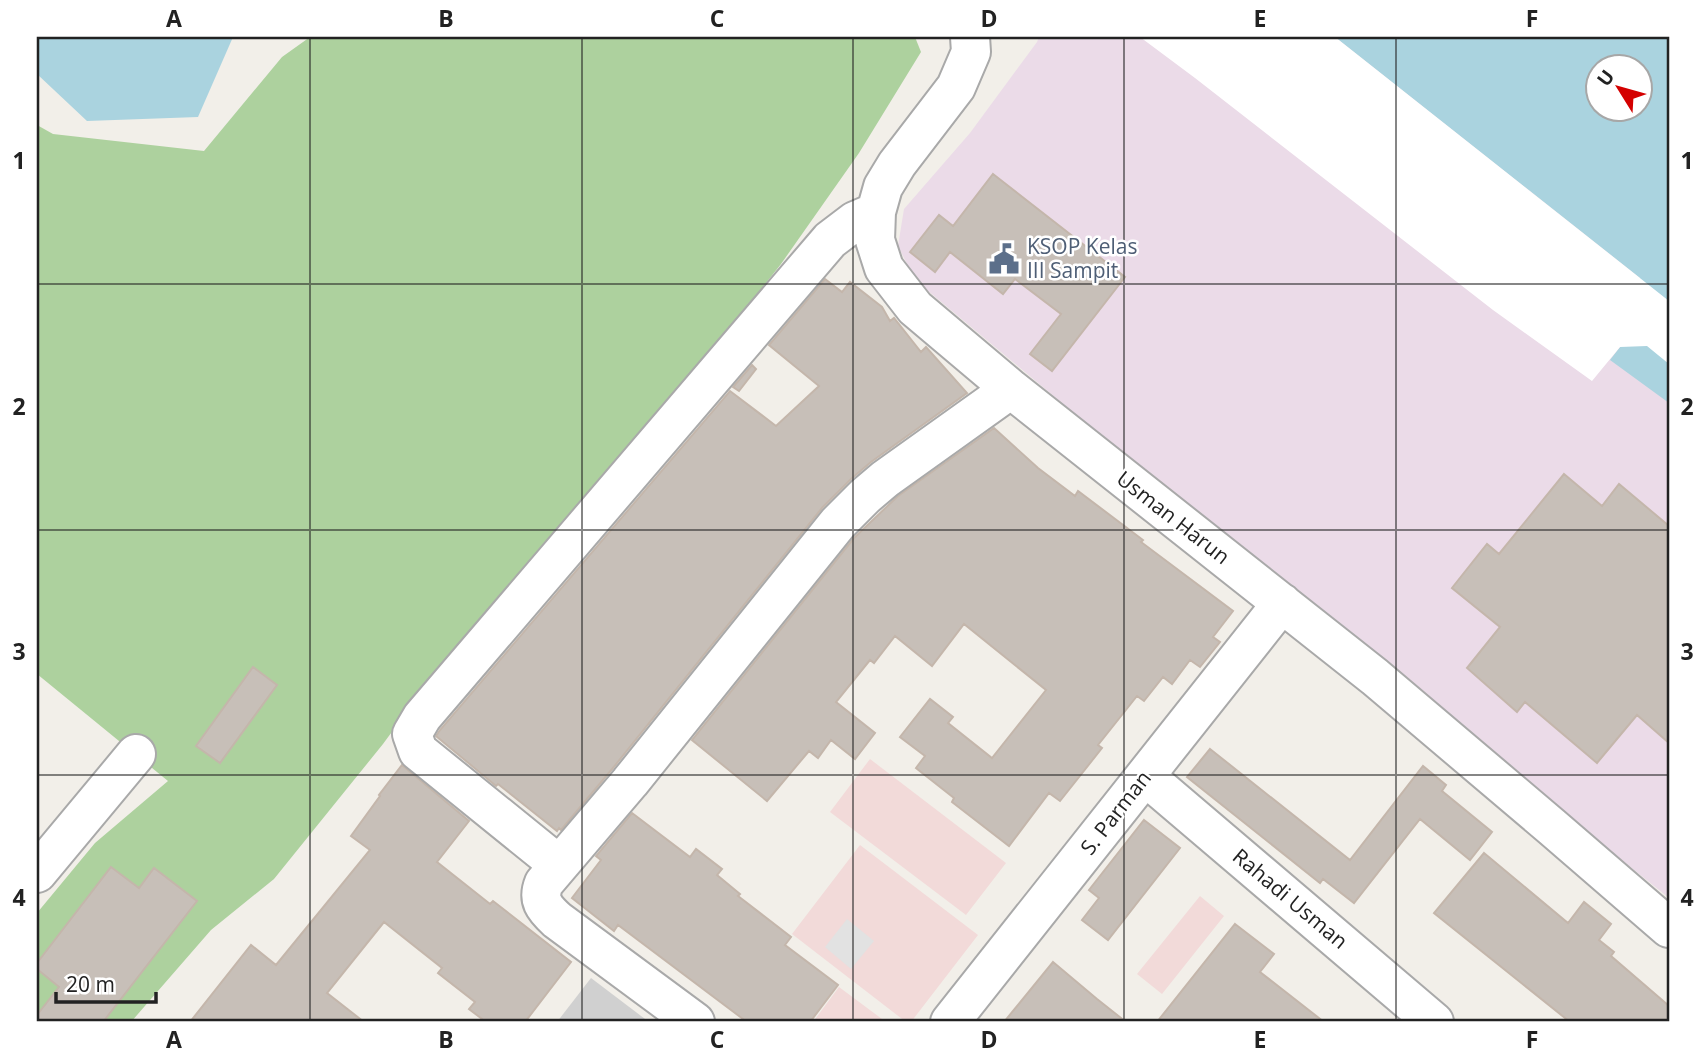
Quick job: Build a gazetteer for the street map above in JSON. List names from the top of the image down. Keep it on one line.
{"streets":{"street":["Usman Harun","S. Parman","Rahadi Usman"]},"crossings":[["Usman Harun","S. Parman"],["S. Parman","Rahadi Usman"]],"places":{"public building":["KSOP Kelas III Sampit"]},"scale_bar":"20 m","north":"top left","grid":{"columns":["A","B","C","D","E","F"],"rows":["1","2","3","4"]}}
